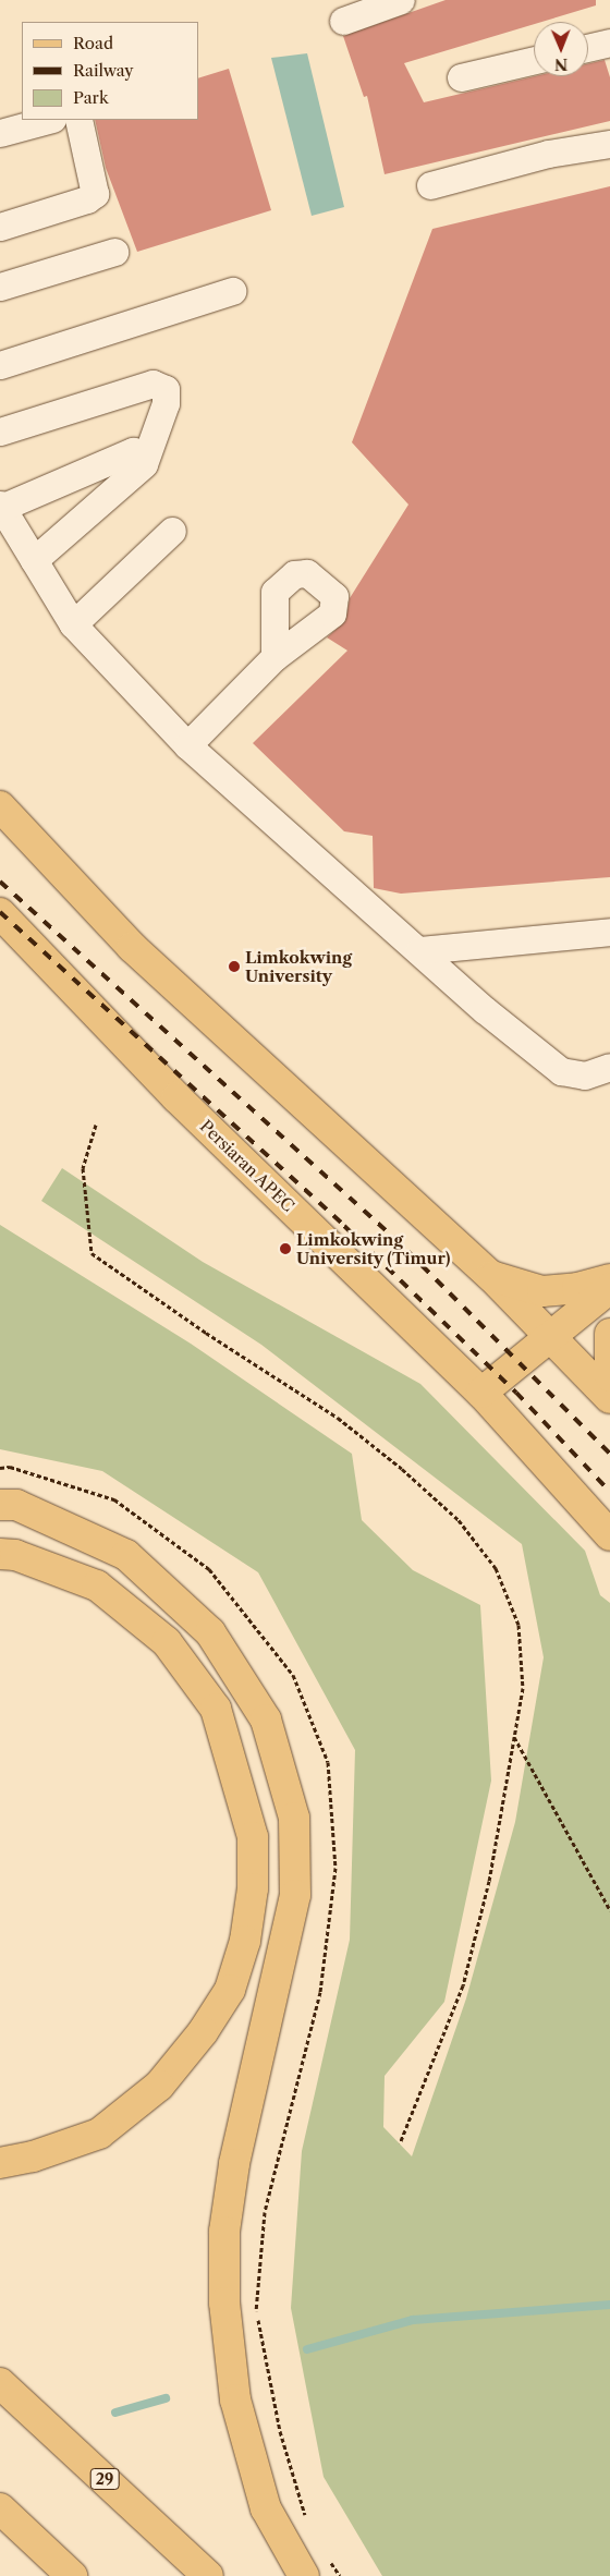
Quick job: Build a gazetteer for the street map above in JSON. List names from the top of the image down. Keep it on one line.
{"streets":{"main road":["Persiaran APEC","29"]},"places":["Limkokwing University","Limkokwing University (Timur)"],"legend":["Road","Railway","Park"],"north":"bottom"}
